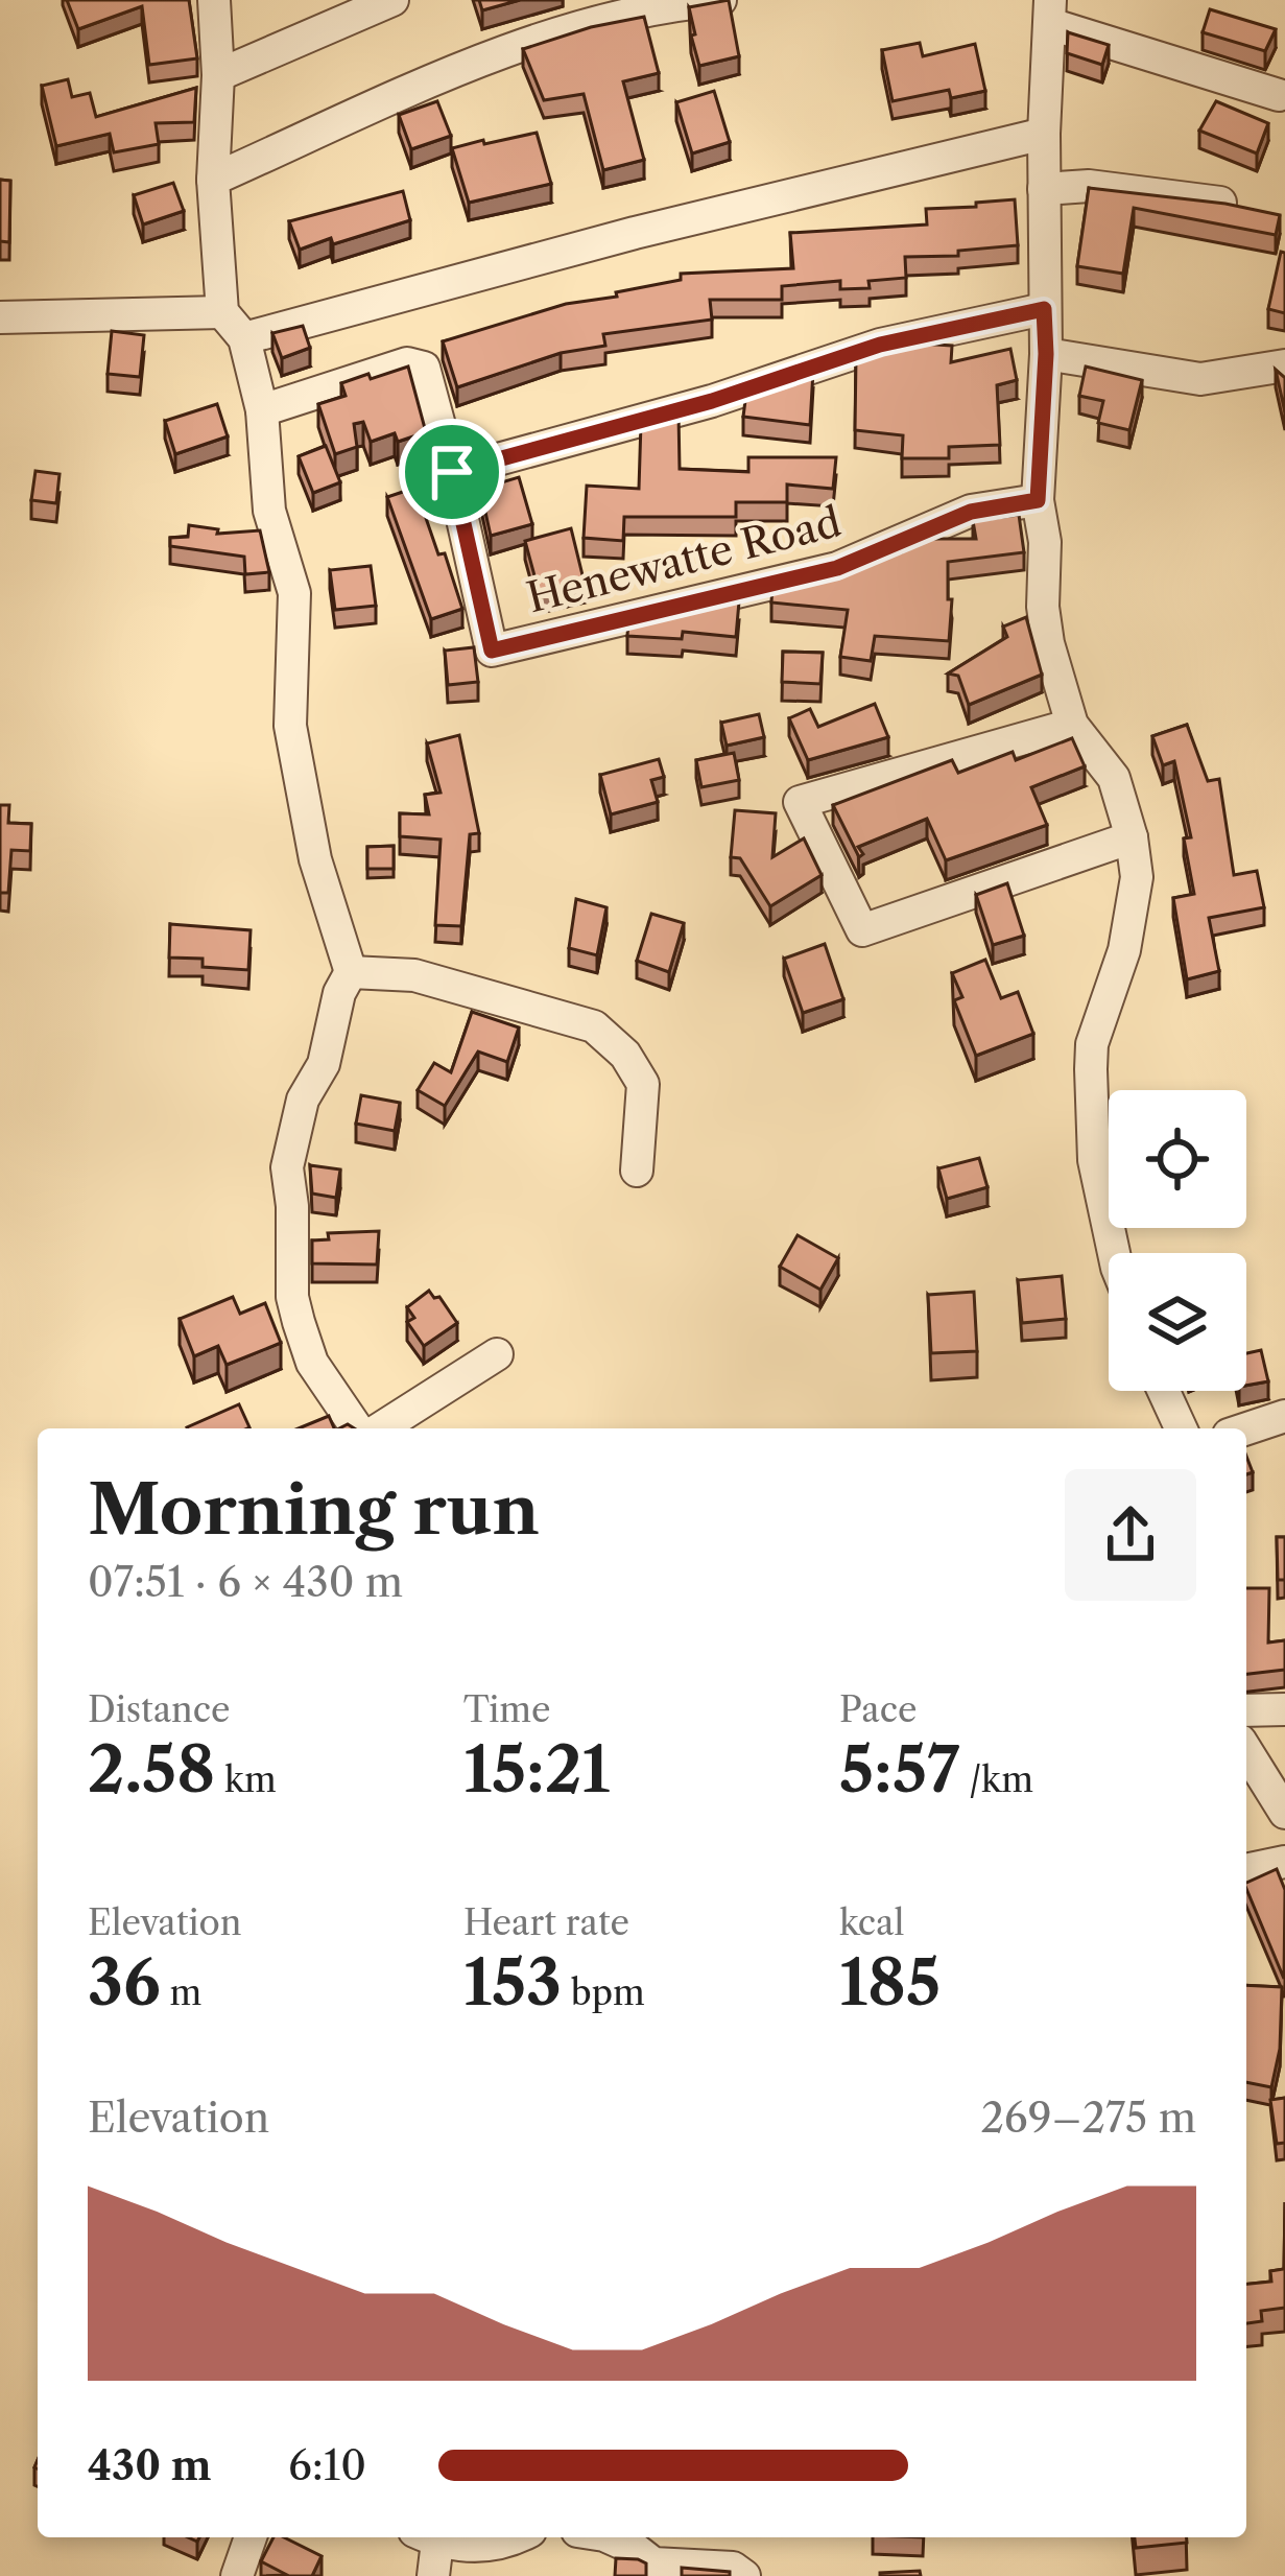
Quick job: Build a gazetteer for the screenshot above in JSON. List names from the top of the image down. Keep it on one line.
{"streets":{"street":["Henewatte Road"]},"page":{"heading":["Morning run","07:51 · 6 × 430 m"],"stats":[["Distance","2.58 km"],["Time","15:21"],["Pace","5:57 /km"],["Elevation","36 m"],["Heart rate","153 bpm"],["kcal","185"]],"chart":["Elevation","269–275 m"],"list":[{"name":"430 m","note":"6:10"}]}}
